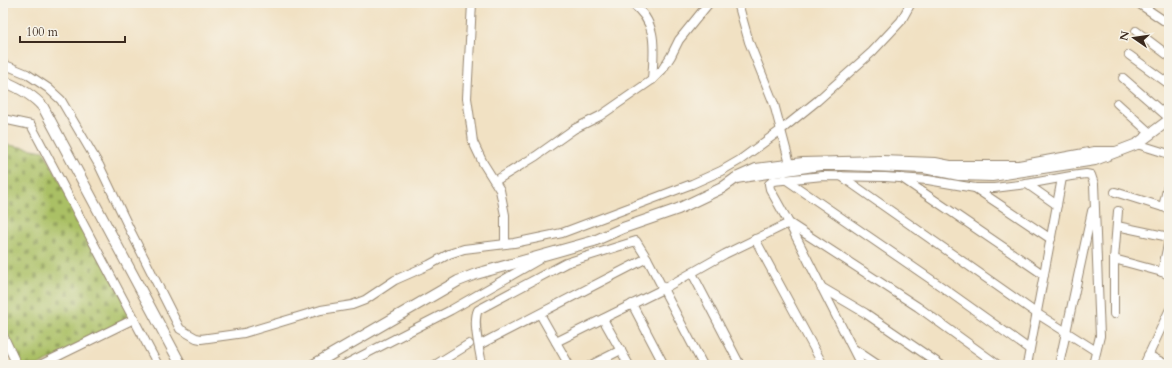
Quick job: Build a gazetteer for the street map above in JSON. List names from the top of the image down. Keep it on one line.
{"scale_bar":"100 m","north":"left"}
